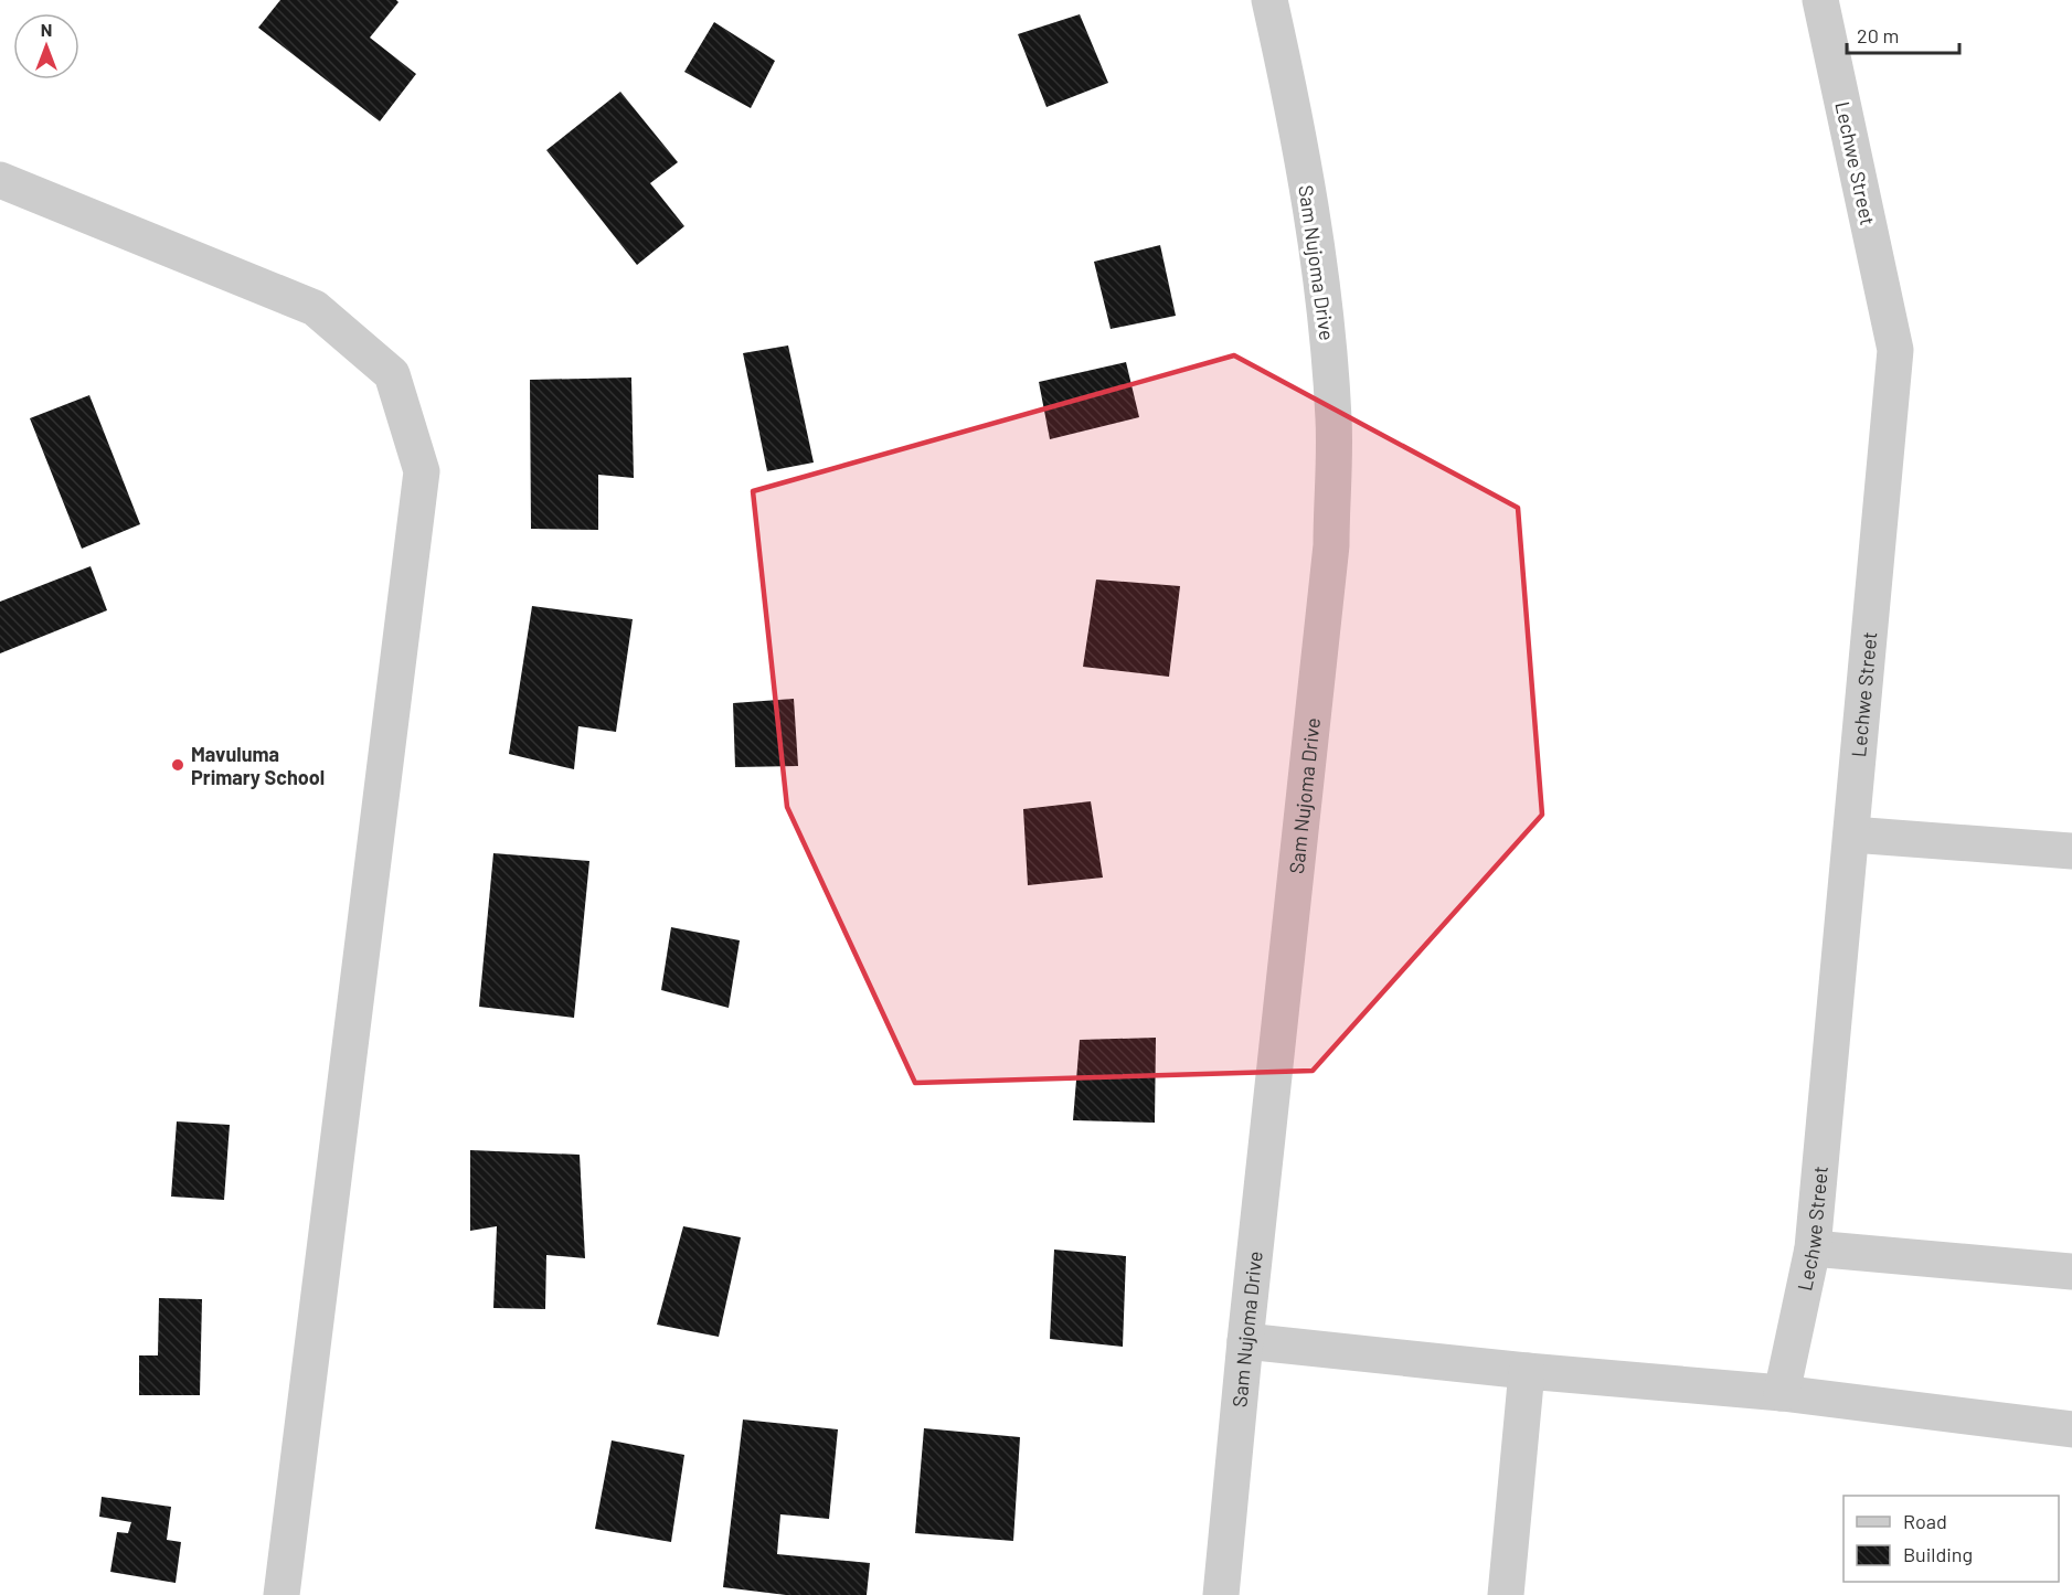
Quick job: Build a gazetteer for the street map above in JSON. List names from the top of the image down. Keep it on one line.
{"streets":{"street":["Lechwe Street","Sam Nujoma Drive"]},"places":["Mavuluma Primary School"],"legend":["Road","Building"],"scale_bar":"20 m","north":"top"}
